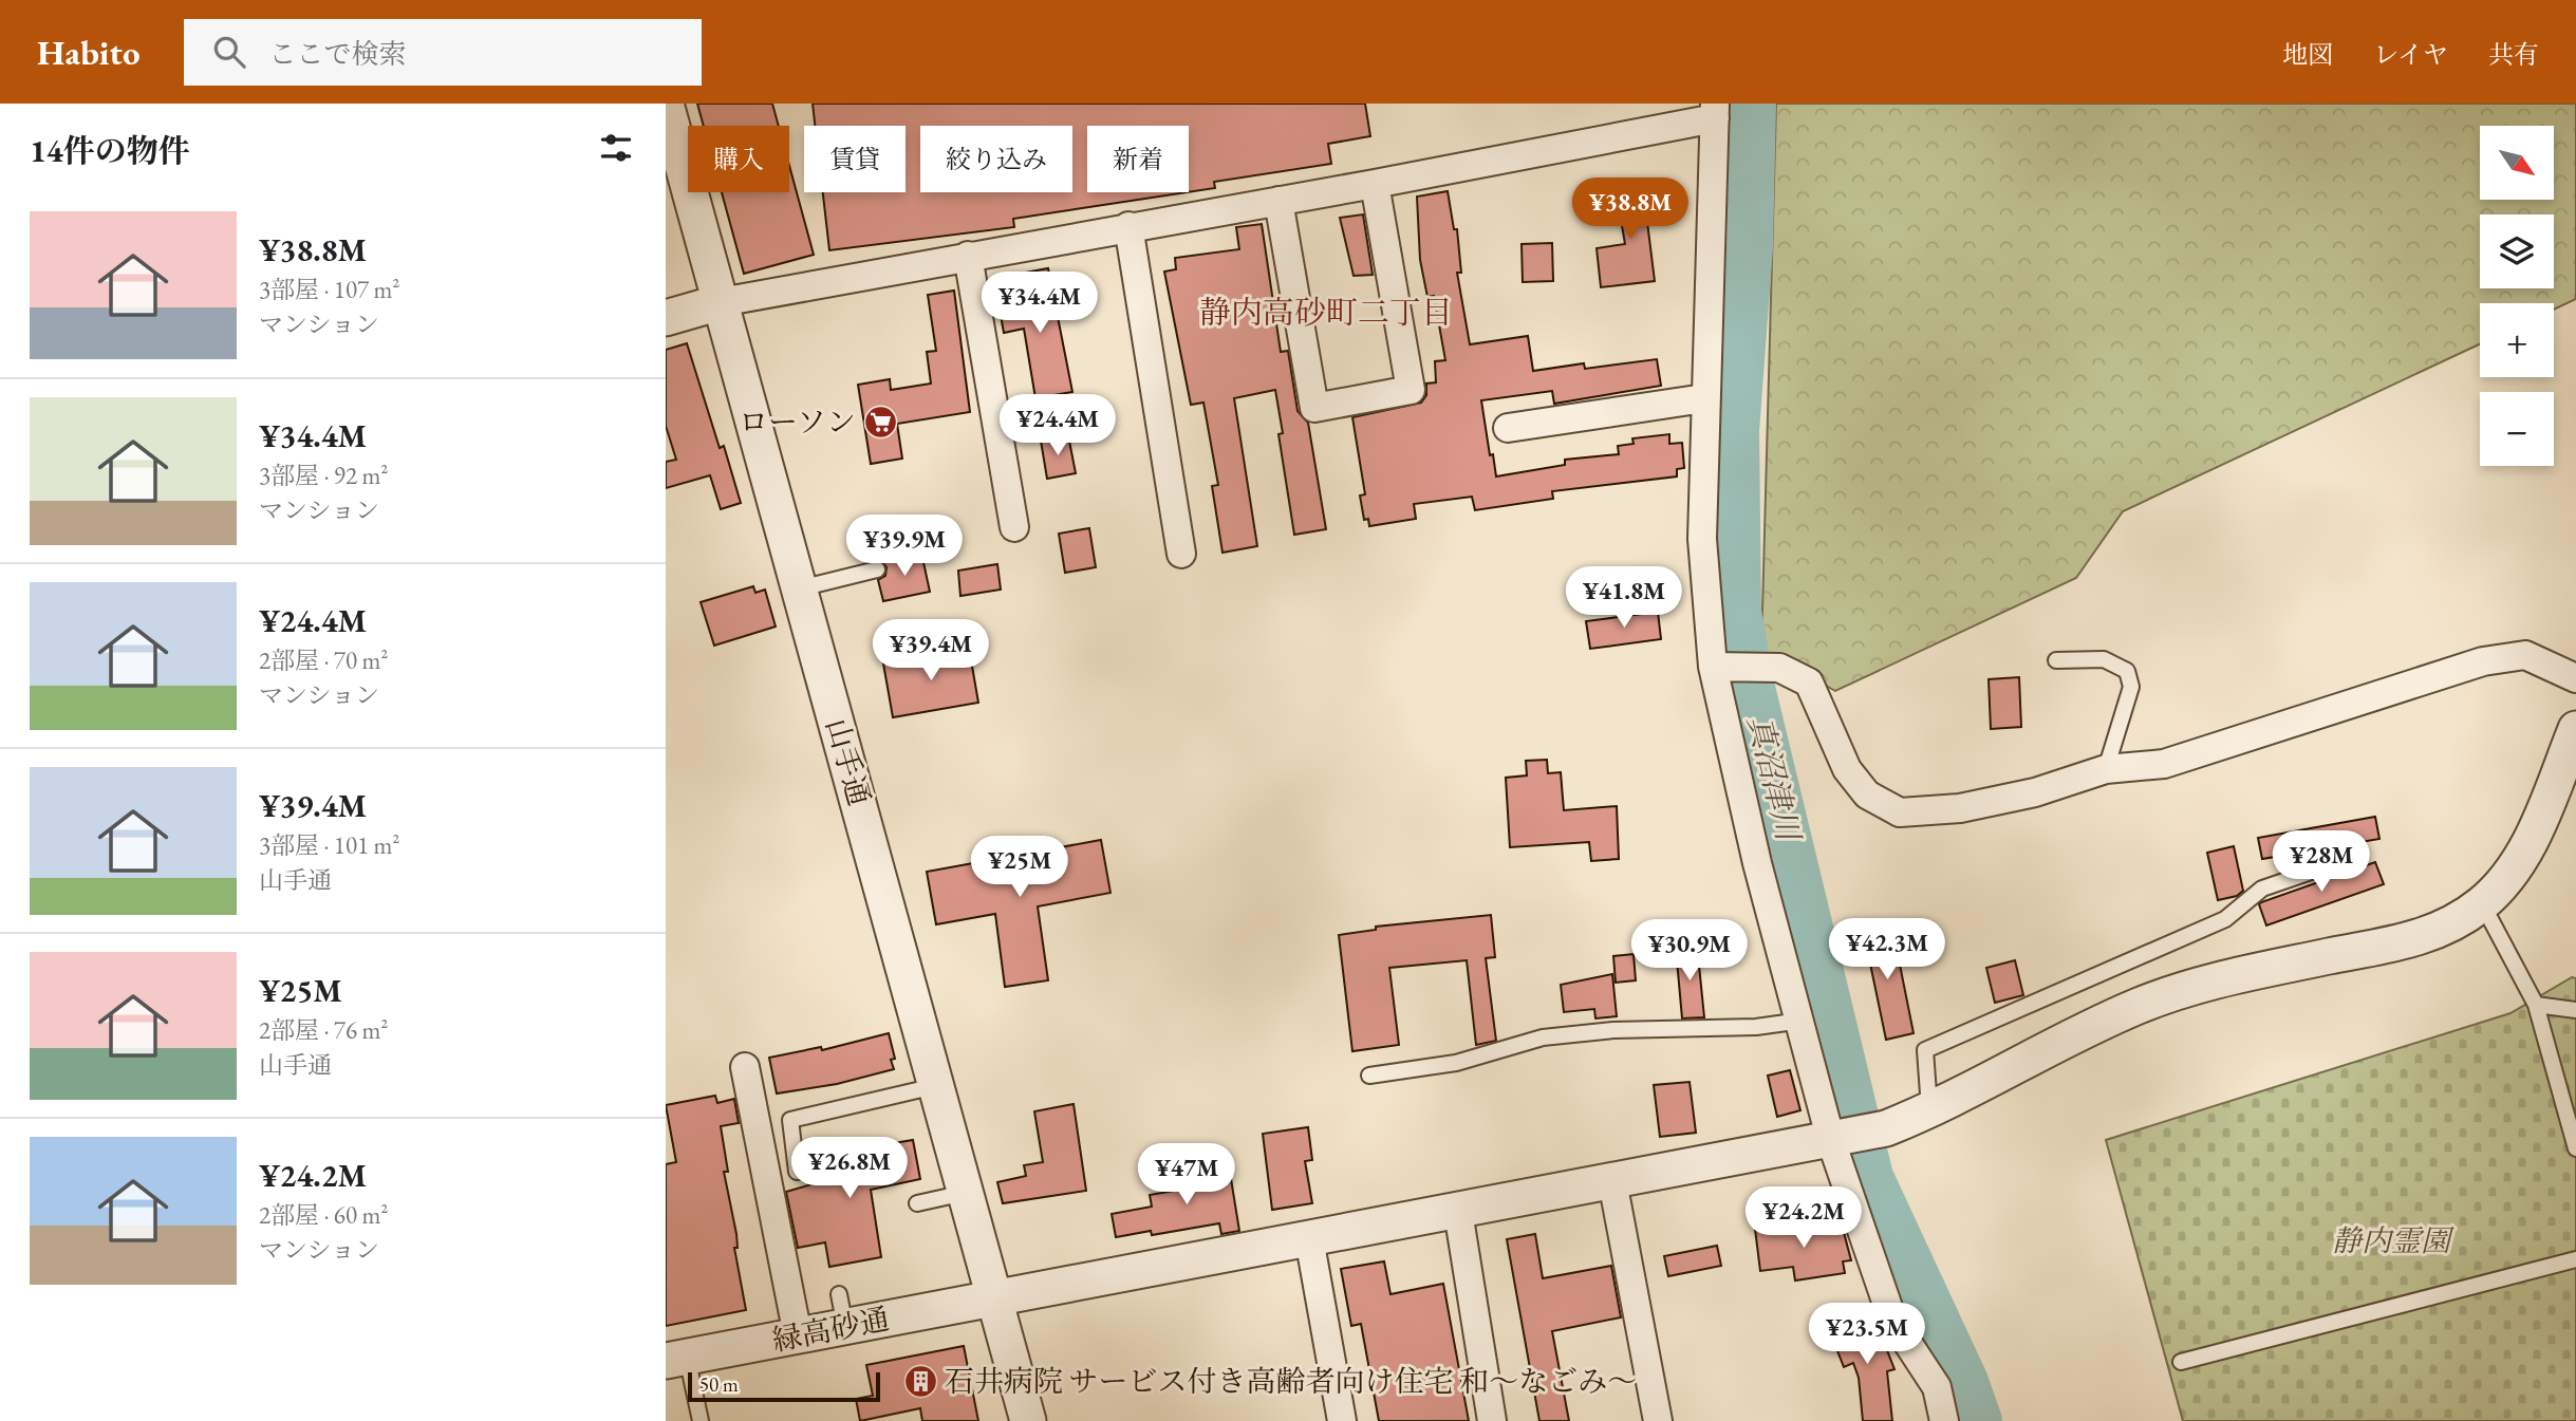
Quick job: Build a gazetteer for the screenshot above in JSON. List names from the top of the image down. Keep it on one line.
{"streets":{"street":["山手通","緑高砂通"]},"crossings":[["山手通","緑高砂通"]],"districts":["静内高砂町二丁目"],"water":["真沼津川"],"parks":["静内霊園"],"places":{"supermarket":["ローソン"],"building":["石井病院 サービス付き高齢者向け住宅 和～なごみ～"]},"scale_bar":"50 m","north":"bottom right","page":{"header":"Habito","search":"ここで検索","nav":["地図","レイヤ","共有"],"heading":"14件の物件","map_buttons":["+","−"],"chip":["購入","賃貸","絞り込み","新着"],"price":["¥38.8M","¥34.4M","¥24.4M","¥39.9M","¥41.8M","¥39.4M","¥28M","¥25M","¥42.3M","¥30.9M","¥26.8M","¥47M","¥24.2M","¥23.5M"],"list":[{"name":"¥38.8M","note":"3部屋 · 107 m² · マンション"},{"name":"¥34.4M","note":"3部屋 · 92 m² · マンション"},{"name":"¥24.4M","note":"2部屋 · 70 m² · マンション"},{"name":"¥39.4M","note":"3部屋 · 101 m² · 山手通"},{"name":"¥25M","note":"2部屋 · 76 m² · 山手通"},{"name":"¥24.2M","note":"2部屋 · 60 m² · マンション"}],"scale":"50 m"}}
